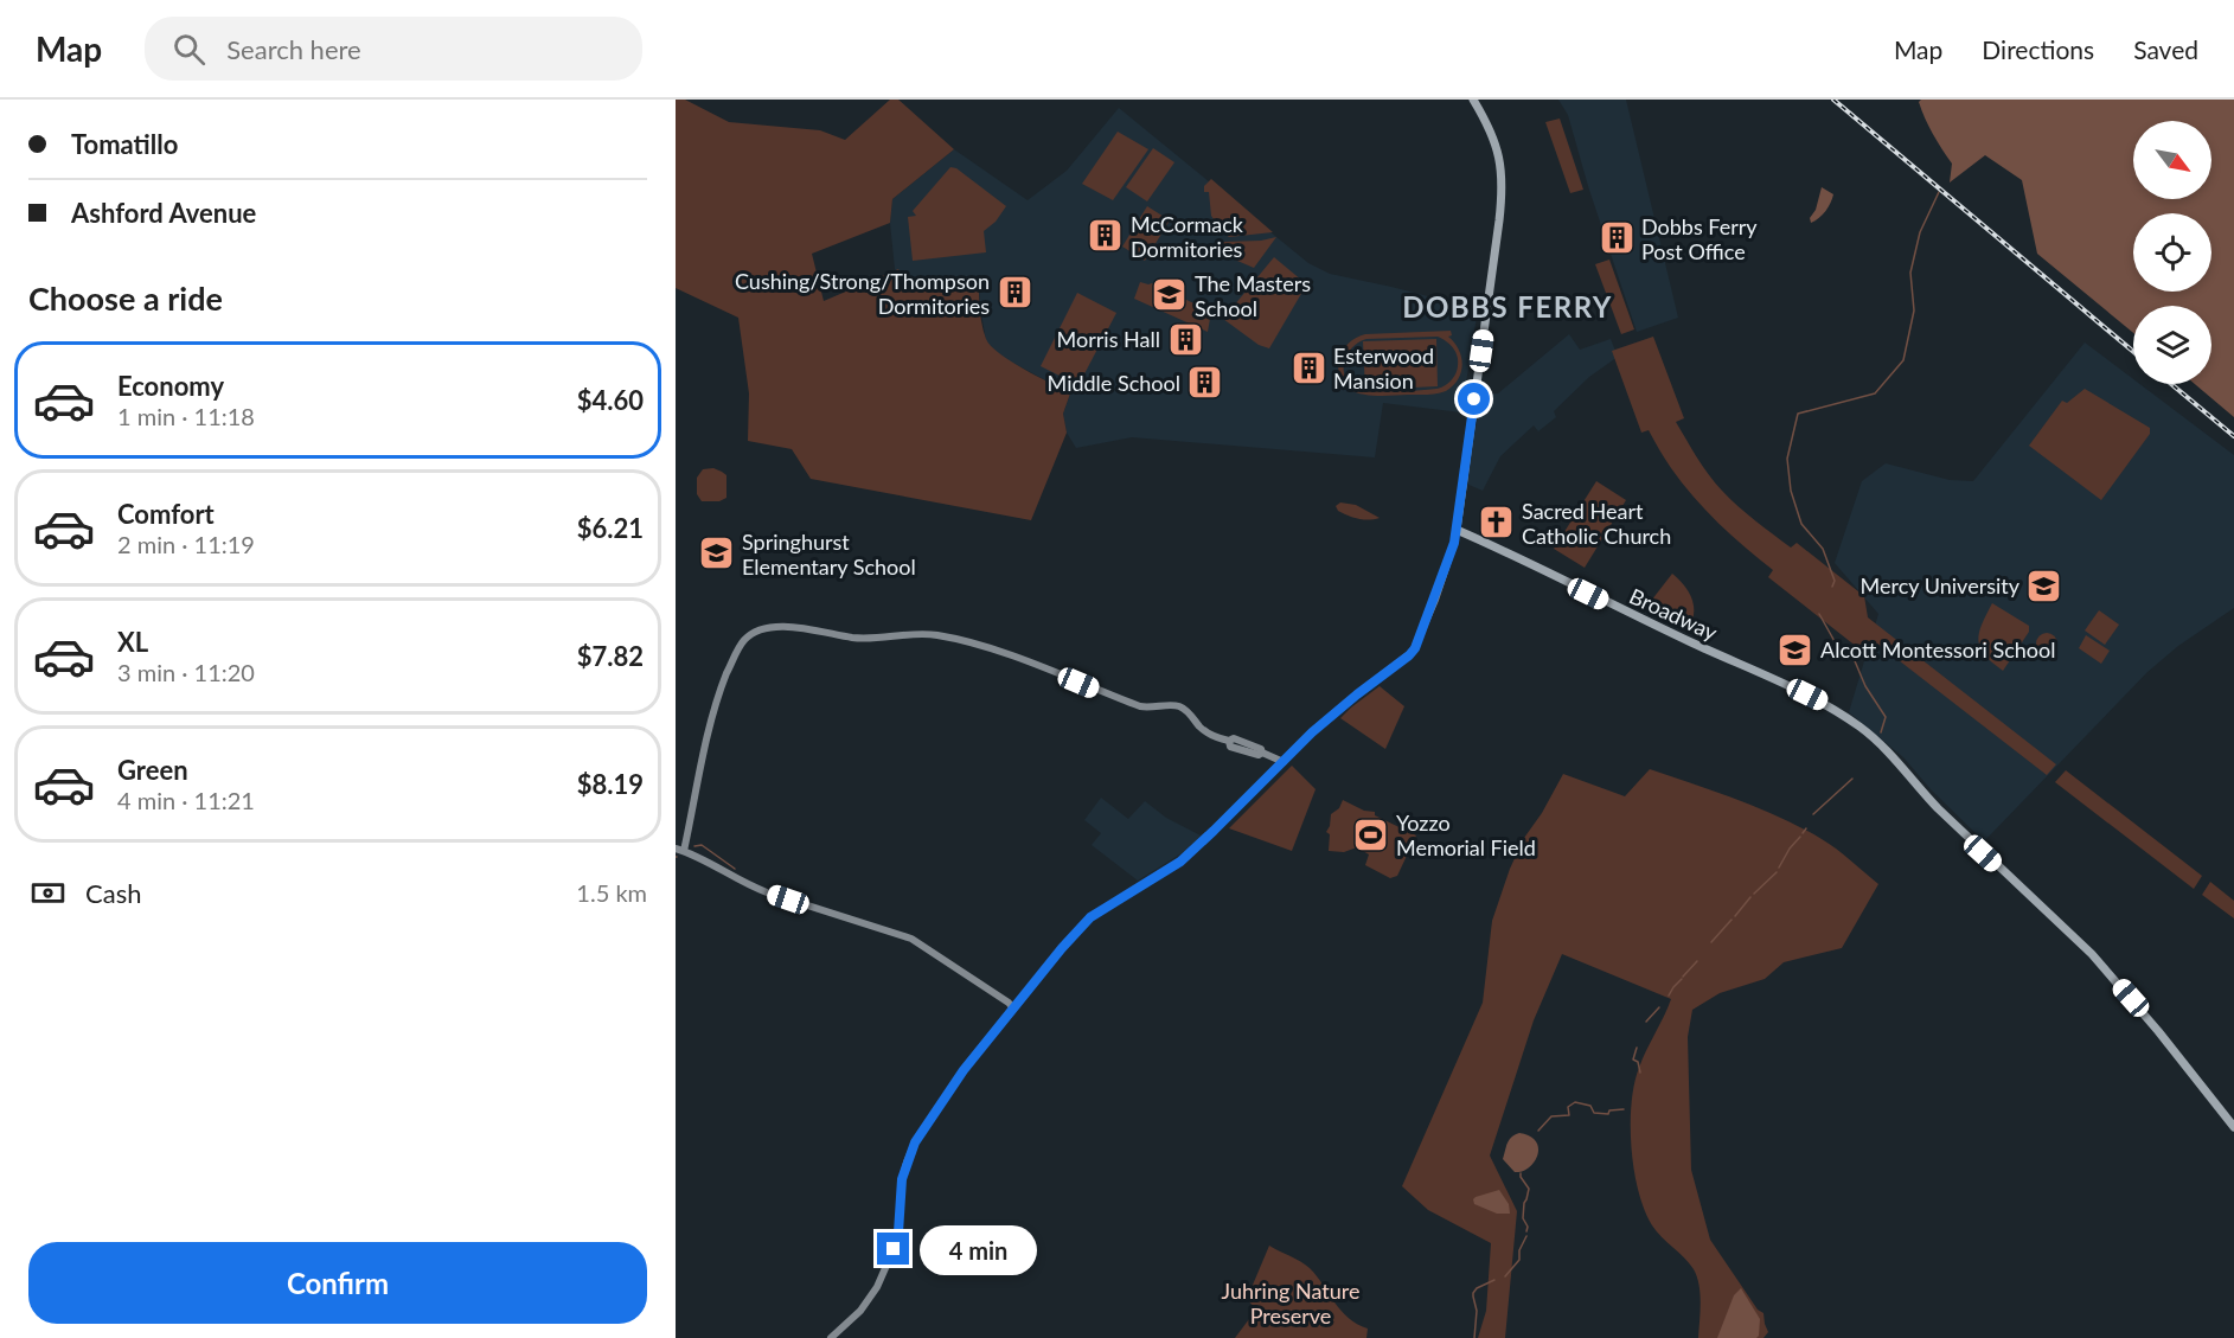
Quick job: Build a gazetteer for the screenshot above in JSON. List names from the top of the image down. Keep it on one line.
{"streets":{"main road":["Broadway"]},"districts":["DOBBS FERRY"],"parks":["Juhring Nature Preserve"],"places":{"building":["McCormack Dormitories","Dobbs Ferry Post Office","Cushing/Strong/Thompson Dormitories","Morris Hall","Esterwood Mansion","Middle School"],"school or university":["The Masters School","Springhurst Elementary School","Mercy University","Alcott Montessori School"],"church":["Sacred Heart Catholic Church"],"sports":["Yozzo Memorial Field"]},"north":"bottom right","page":{"header":"Map","search":"Search here","nav":["Map","Directions","Saved"],"banner":["Tomatillo","Ashford Avenue"],"heading":"Choose a ride","list":[{"name":"Economy","note":"1 min · 11:18","value":"$4.60"},{"name":"Comfort","note":"2 min · 11:19","value":"$6.21"},{"name":"XL","note":"3 min · 11:20","value":"$7.82"},{"name":"Green","note":"4 min · 11:21","value":"$8.19"}],"pay":["Cash","1.5 km"],"bubble":"4 min","buttons":"Confirm"}}
